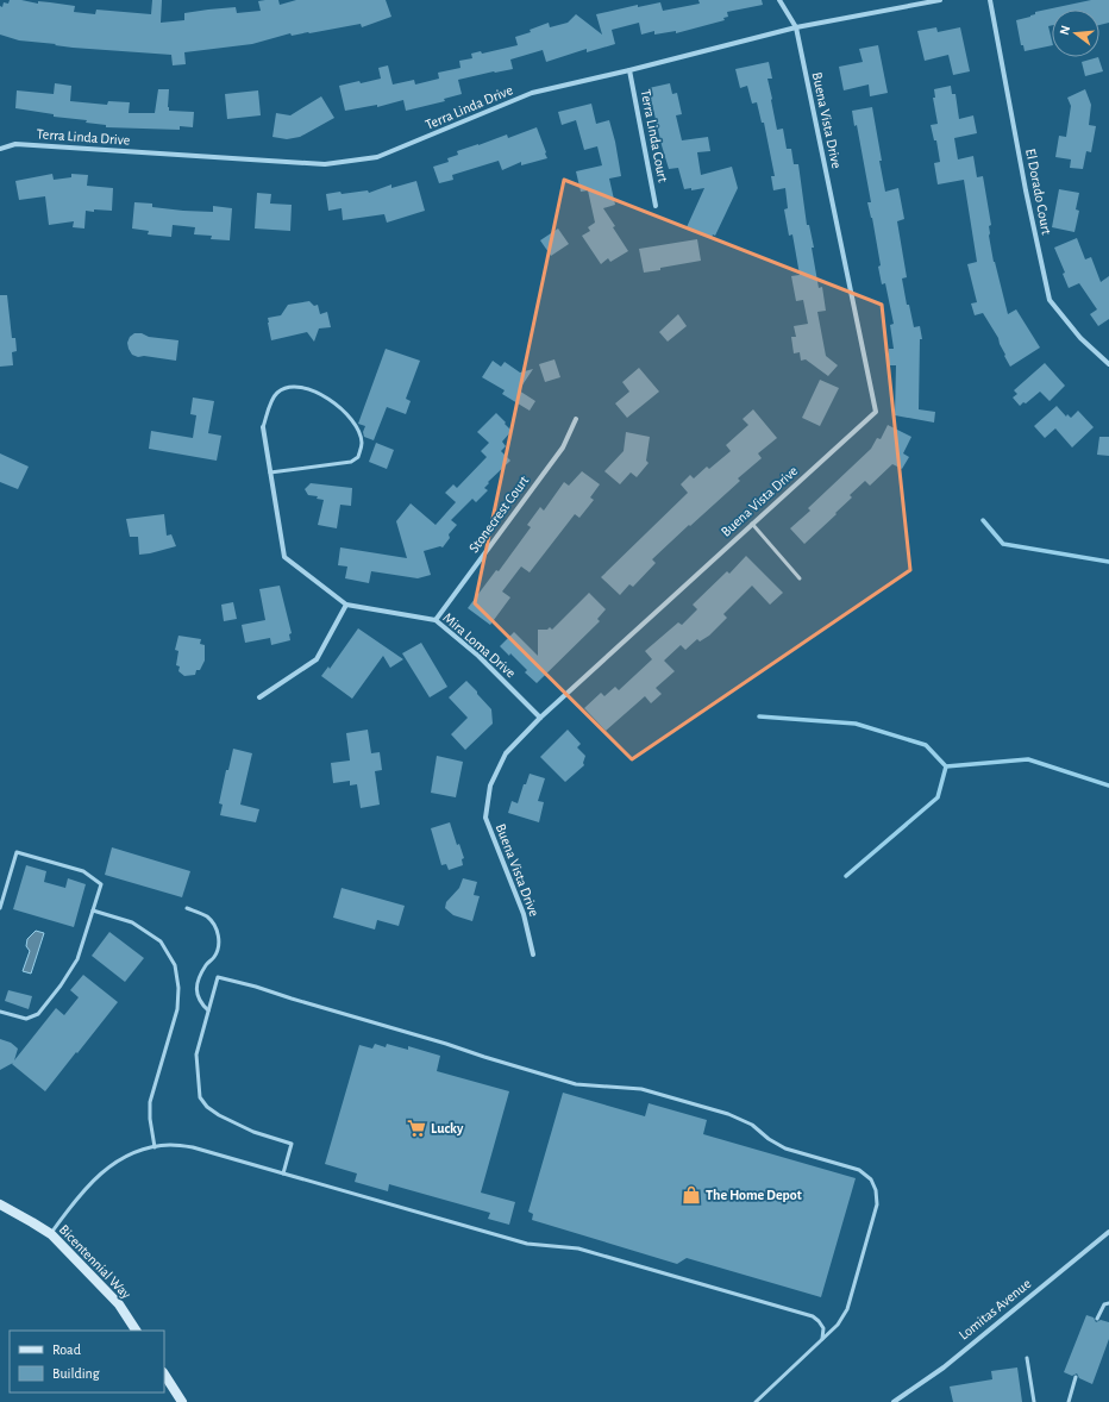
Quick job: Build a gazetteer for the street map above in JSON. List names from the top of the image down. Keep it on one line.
{"streets":{"main road":["Bicentennial Way"],"street":["Terra Linda Drive","Buena Vista Drive","Terra Linda Court","El Dorado Court","Stonecrest Court","Mira Loma Drive","Lomitas Avenue"]},"crossings":[["Terra Linda Drive","Buena Vista Drive"],["Terra Linda Drive","Terra Linda Court"],["Buena Vista Drive","Mira Loma Drive"],["Stonecrest Court","Mira Loma Drive"]],"places":{"supermarket":["Lucky"],"shop":["The Home Depot"]},"legend":["Road","Building"],"north":"left"}
